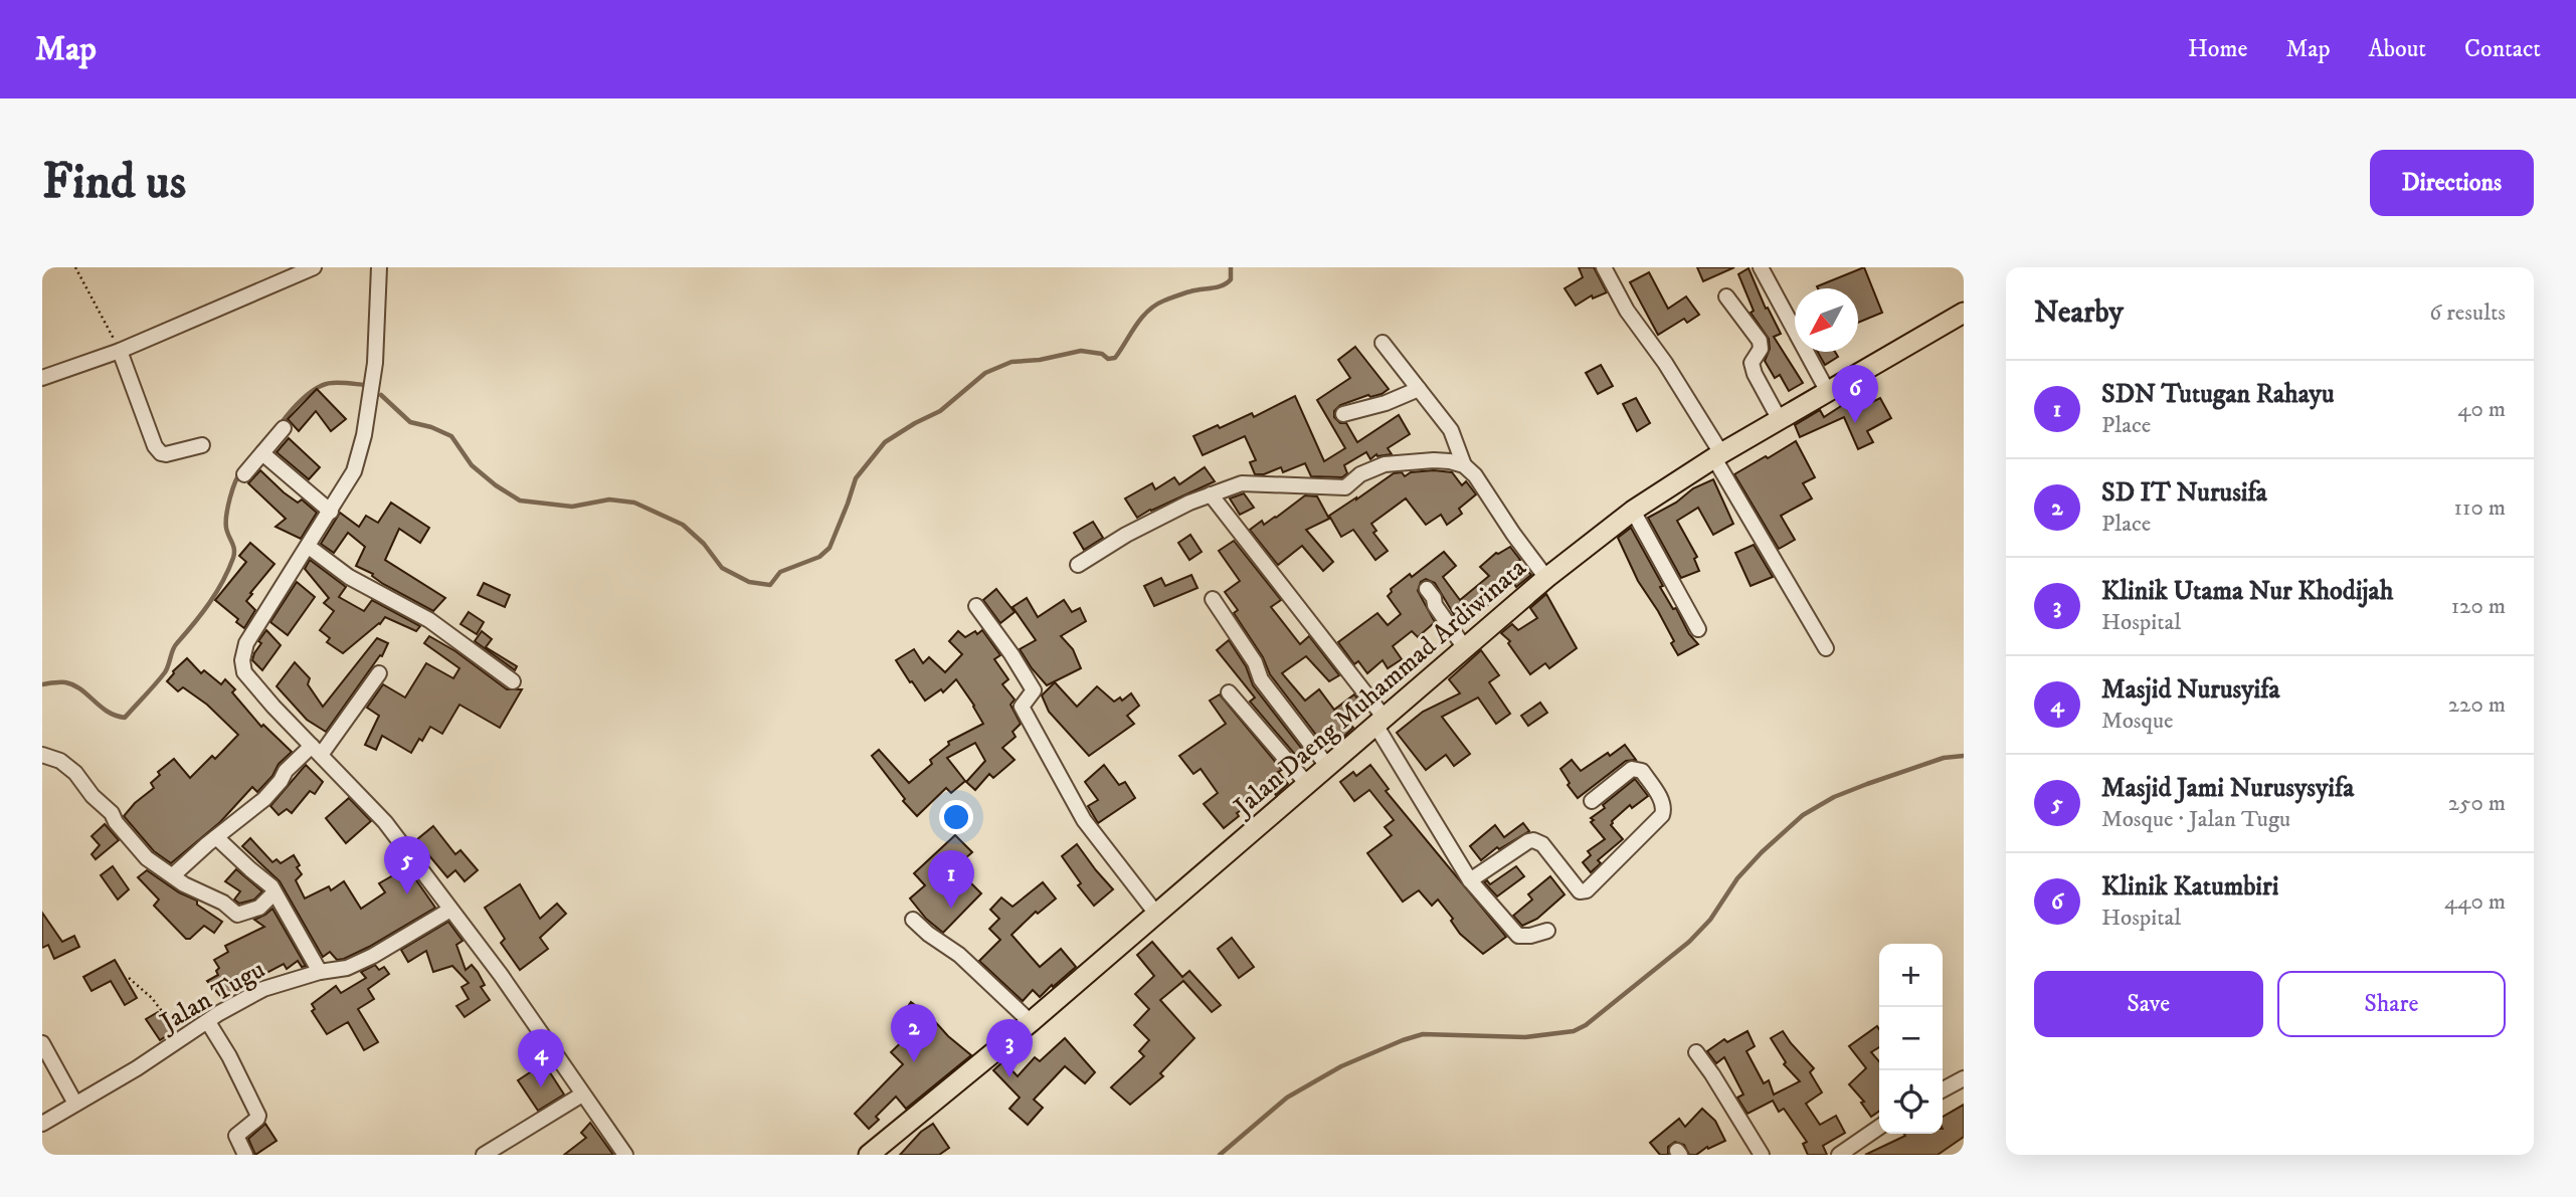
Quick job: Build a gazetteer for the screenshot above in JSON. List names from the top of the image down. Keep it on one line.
{"streets":{"main road":["Jalan Daeng Muhammad Ardiwinata"],"street":["Jalan Tugu"]},"north":"bottom left","page":{"header":"Map","nav":["Home","Map","About","Contact"],"buttons":["Directions",["Save","Share"]],"title":"Find us","heading":["Nearby","6 results"],"list":[{"mark":"1","name":"SDN Tutugan Rahayu","note":"Place","value":"40 m"},{"mark":"2","name":"SD IT Nurusifa","note":"Place","value":"110 m"},{"mark":"3","name":"Klinik Utama Nur Khodijah","note":"Hospital","value":"120 m"},{"mark":"4","name":"Masjid Nurusyifa","note":"Mosque","value":"220 m"},{"mark":"5","name":"Masjid Jami Nurusysyifa","note":"Mosque · Jalan Tugu","value":"250 m"},{"mark":"6","name":"Klinik Katumbiri","note":"Hospital","value":"440 m"}],"pins":["6","5","1","2","3","4"],"map_buttons":["+","−"]}}
